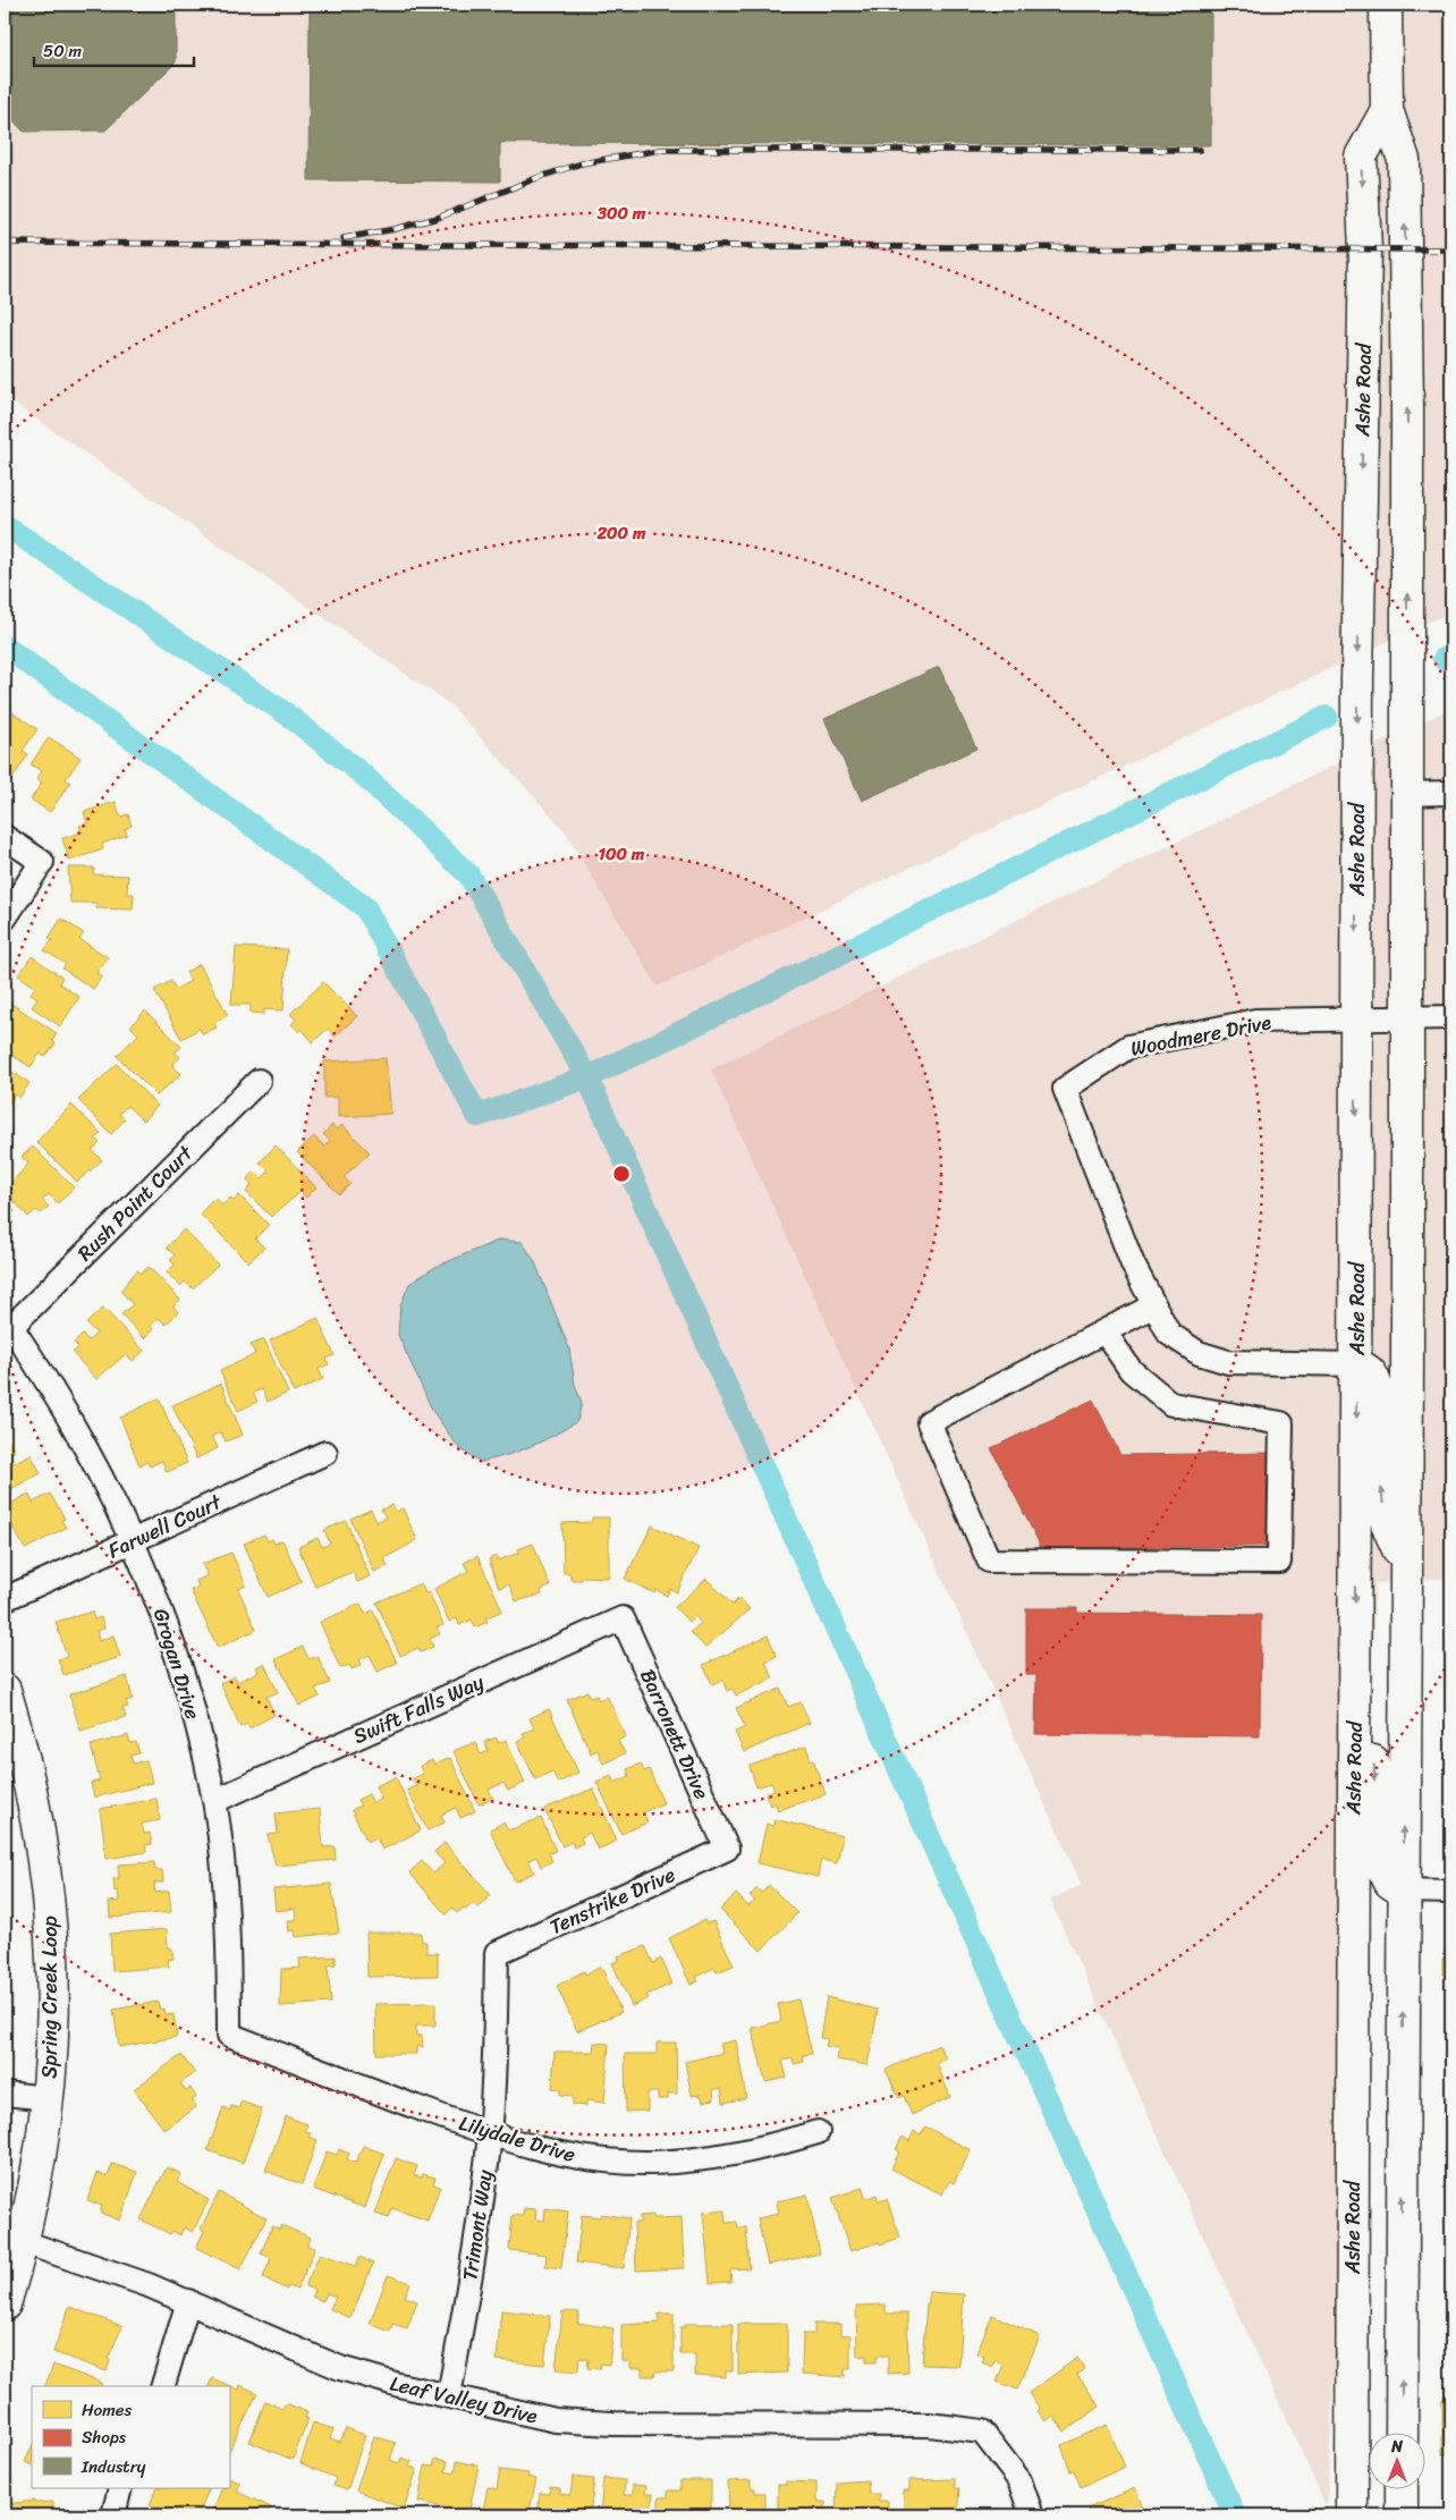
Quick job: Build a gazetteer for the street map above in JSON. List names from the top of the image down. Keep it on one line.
{"streets":{"street":["Ashe Road","Woodmere Drive","Rush Point Court","Farwell Court","Grogan Drive","Swift Falls Way","Barronett Drive","Tenstrike Drive","Spring Creek Loop","Lilydale Drive","Trimont Way","Leaf Valley Drive"]},"crossings":[["Ashe Road","Woodmere Drive"],["Rush Point Court","Grogan Drive"],["Farwell Court","Grogan Drive"],["Grogan Drive","Swift Falls Way"],["Grogan Drive","Lilydale Drive"],["Swift Falls Way","Barronett Drive"],["Barronett Drive","Tenstrike Drive"],["Tenstrike Drive","Trimont Way"],["Spring Creek Loop","Leaf Valley Drive"],["Lilydale Drive","Trimont Way"],["Trimont Way","Leaf Valley Drive"]],"legend":["Homes","Shops","Industry"],"scale_bar":"50 m","north":"top","rings":["300 m","200 m","100 m"]}
